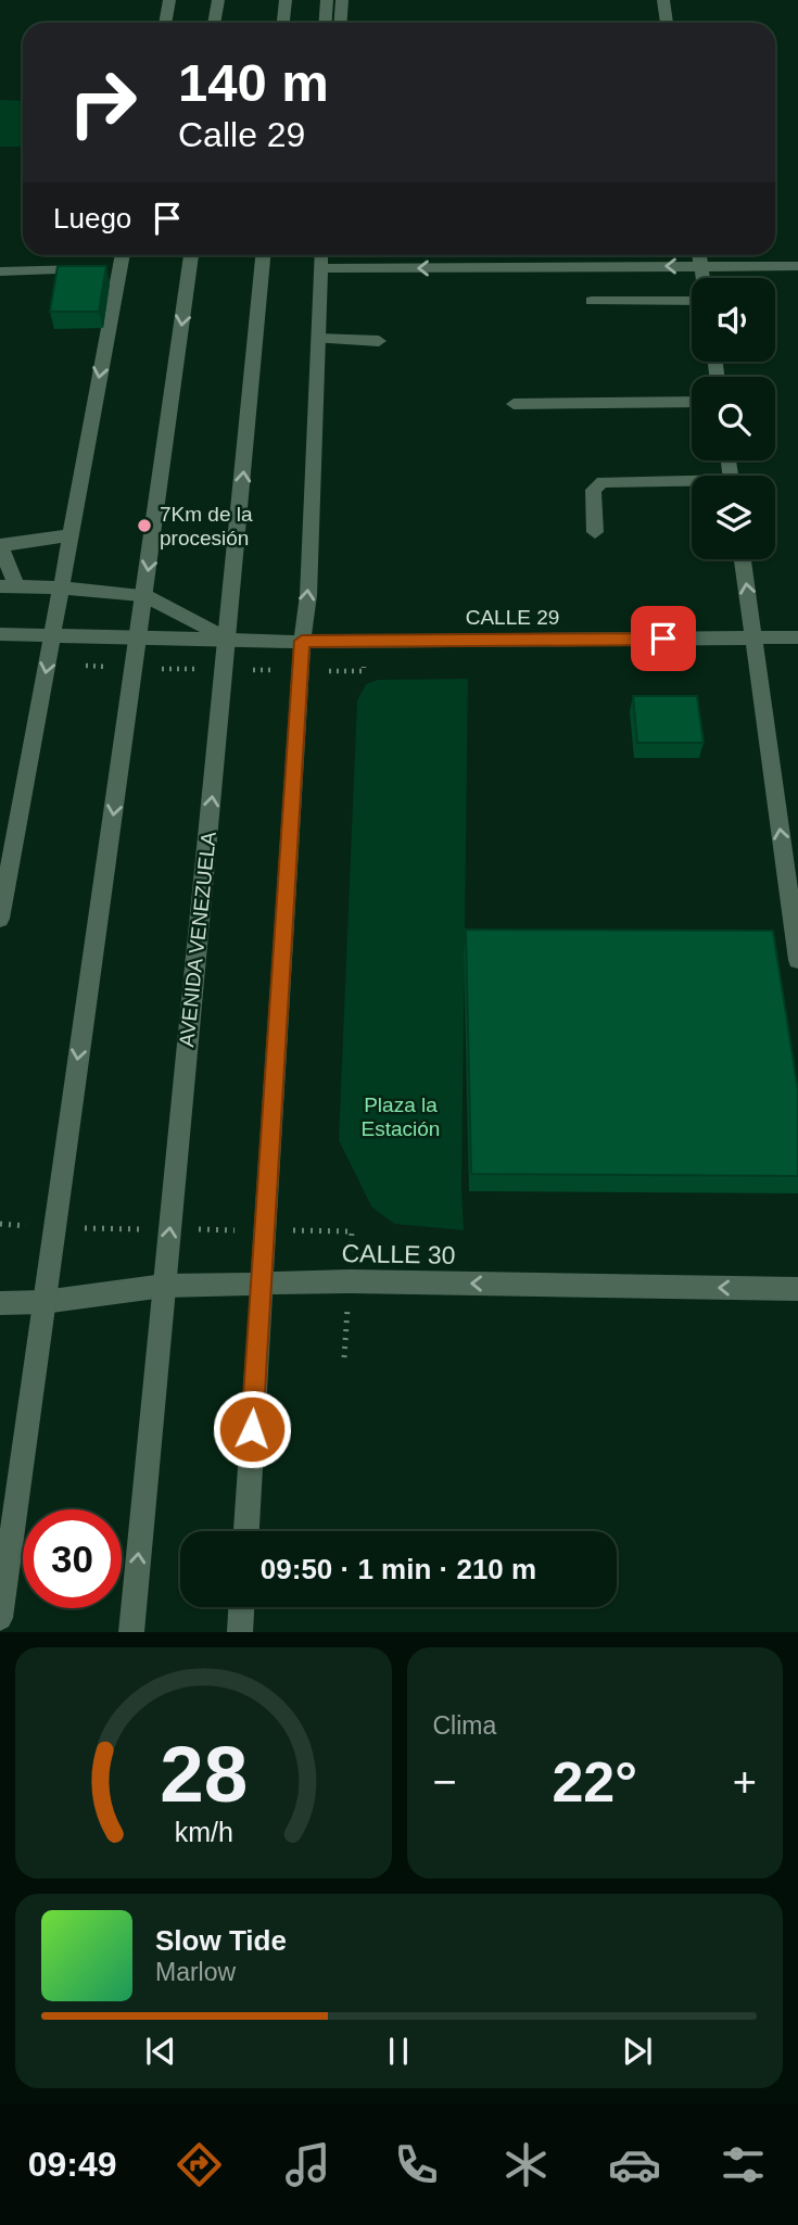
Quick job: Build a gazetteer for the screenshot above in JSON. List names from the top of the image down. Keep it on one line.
{"streets":{"street":["CALLE 29","AVENIDA VENEZUELA","CALLE 30"]},"crossings":[["CALLE 29","AVENIDA VENEZUELA"],["AVENIDA VENEZUELA","CALLE 30"]],"one_way":["CALLE 30"],"parks":["Plaza la Estación"],"places":["7Km de la procesión"],"page":{"turn":["140 m","Calle 29"],"then":"Luego","limit":"30","trip":"09:50 · 1 min · 210 m","tile":"Clima","heat":["−","22°","+"],"song":["Slow Tide","Marlow"],"tabs":"09:49","gauge":["28","km/h"]}}
